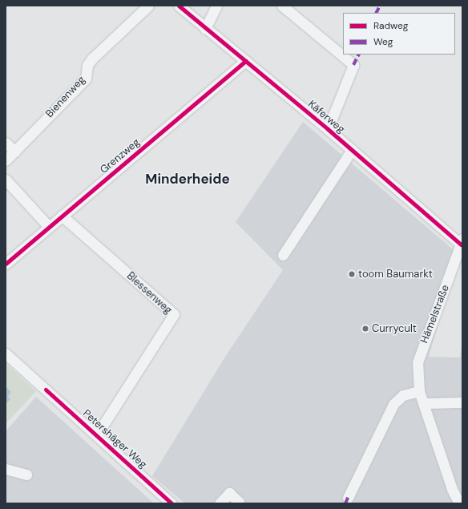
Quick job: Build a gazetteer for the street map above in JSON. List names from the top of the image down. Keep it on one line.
{"streets":{"street":["Bienenweg","Käferweg","Grenzweg","Blessenweg","Hämelstraße","Petershäger Weg"]},"crossings":[["Käferweg","Grenzweg"],["Käferweg","Hämelstraße"],["Grenzweg","Blessenweg"],["Blessenweg","Petershäger Weg"]],"districts":["Minderheide"],"places":["toom Baumarkt","Currycult"],"legend":["Radweg","Weg"]}
